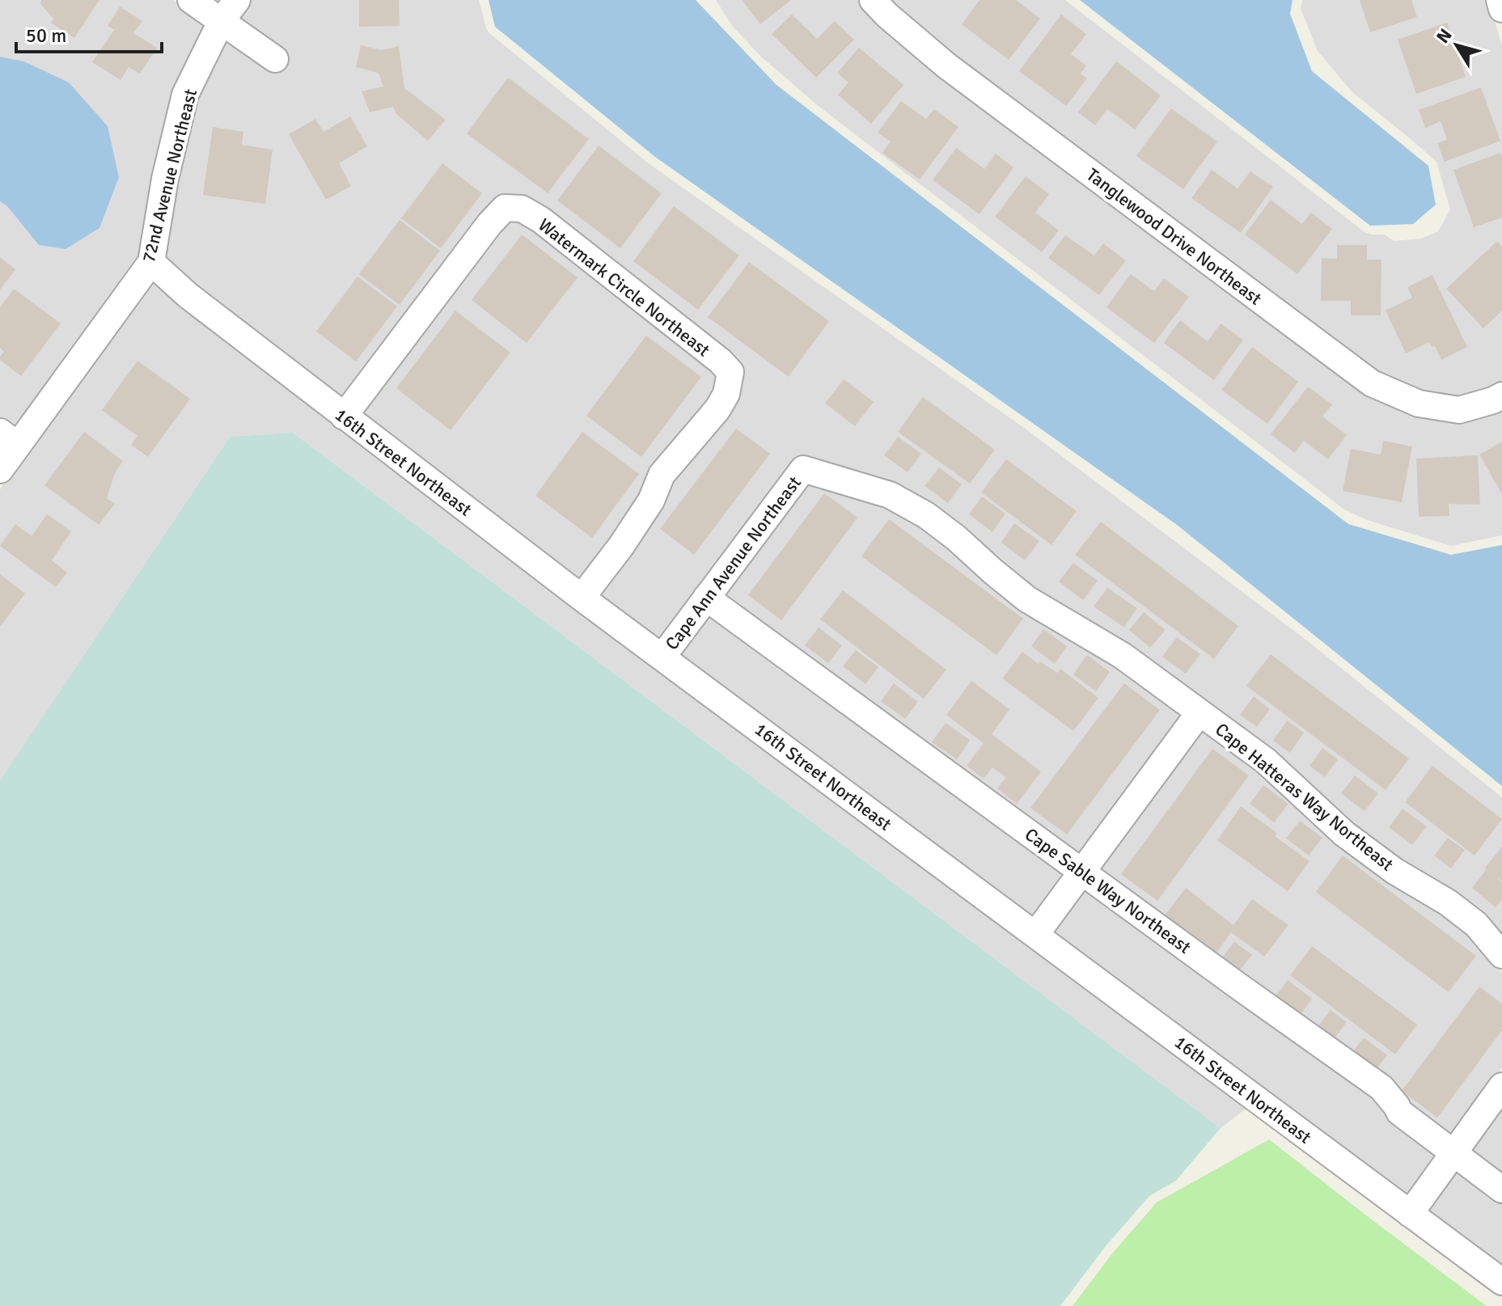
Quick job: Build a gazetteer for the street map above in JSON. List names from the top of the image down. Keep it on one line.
{"streets":{"street":["72nd Avenue Northeast","Tanglewood Drive Northeast","Watermark Circle Northeast","16th Street Northeast","Cape Ann Avenue Northeast","Cape Hatteras Way Northeast","Cape Sable Way Northeast"]},"crossings":[["72nd Avenue Northeast","16th Street Northeast"],["Watermark Circle Northeast","16th Street Northeast"],["16th Street Northeast","Cape Ann Avenue Northeast"],["Cape Ann Avenue Northeast","Cape Hatteras Way Northeast"],["Cape Ann Avenue Northeast","Cape Sable Way Northeast"]],"scale_bar":"50 m","north":"top left"}
